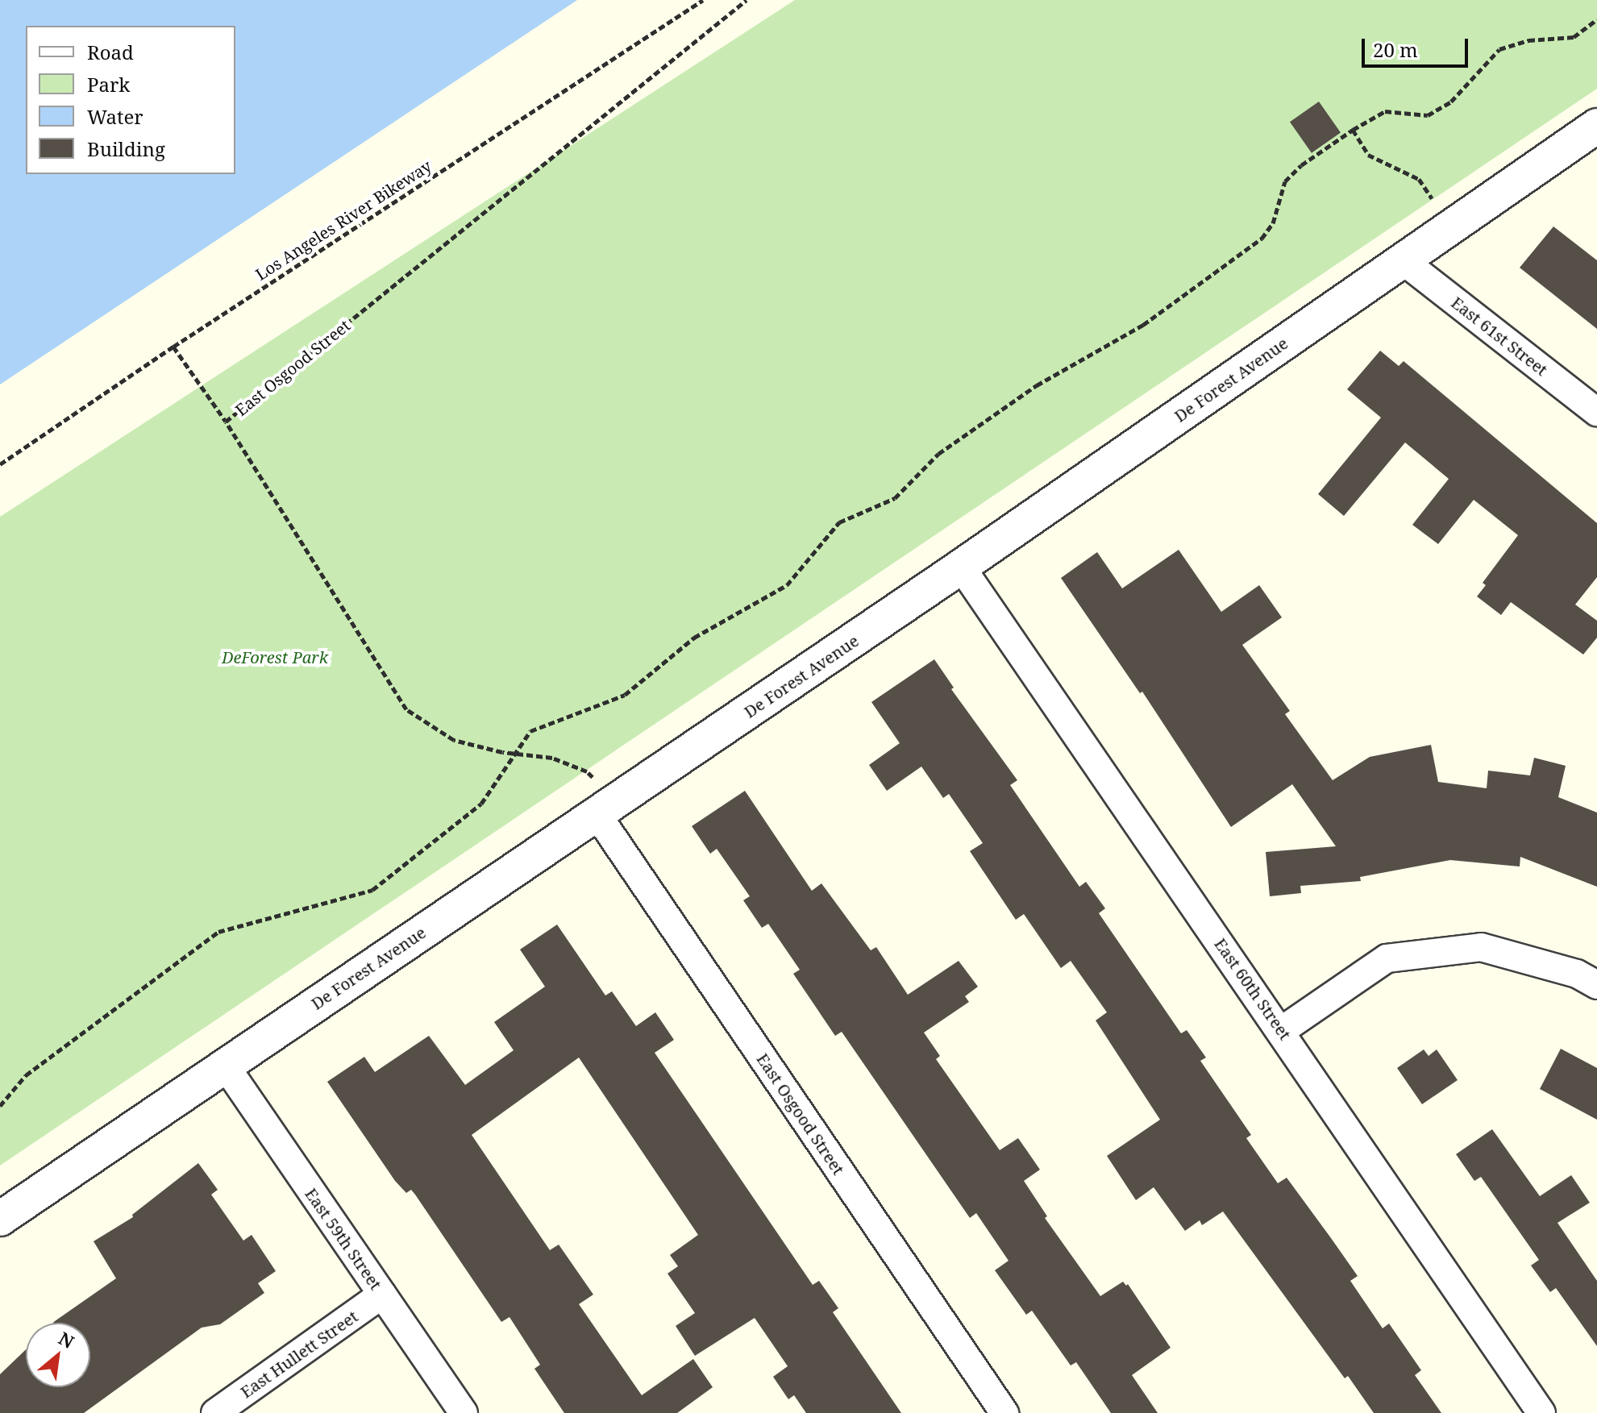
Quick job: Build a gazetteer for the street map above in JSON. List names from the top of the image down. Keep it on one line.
{"streets":{"street":["East 61st Street","East Osgood Street","De Forest Avenue","East 60th Street","East 59th Street","East Hullett Street"],"path":["Los Angeles River Bikeway"]},"crossings":[["East 61st Street","De Forest Avenue"],["East Osgood Street","De Forest Avenue"],["De Forest Avenue","East 60th Street"],["De Forest Avenue","East 59th Street"],["East 59th Street","East Hullett Street"]],"parks":["DeForest Park"],"legend":["Road","Park","Water","Building"],"scale_bar":"20 m","north":"top right"}
